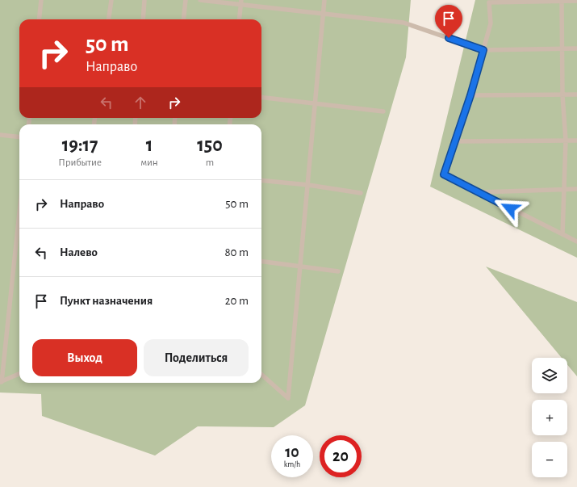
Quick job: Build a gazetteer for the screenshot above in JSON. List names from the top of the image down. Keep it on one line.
{"page":{"turn":["50 m","Направо"],"eta":["19:17","Прибытие","1","мин","150","m"],"list":[{"name":"Направо","value":"50 m"},{"name":"Налево","value":"80 m"},{"name":"Пункт назначения","value":"20 m"}],"buttons":["Выход","Поделиться"],"map_buttons":["+","−"],"speed":"10 km/h","limit":"20"}}
